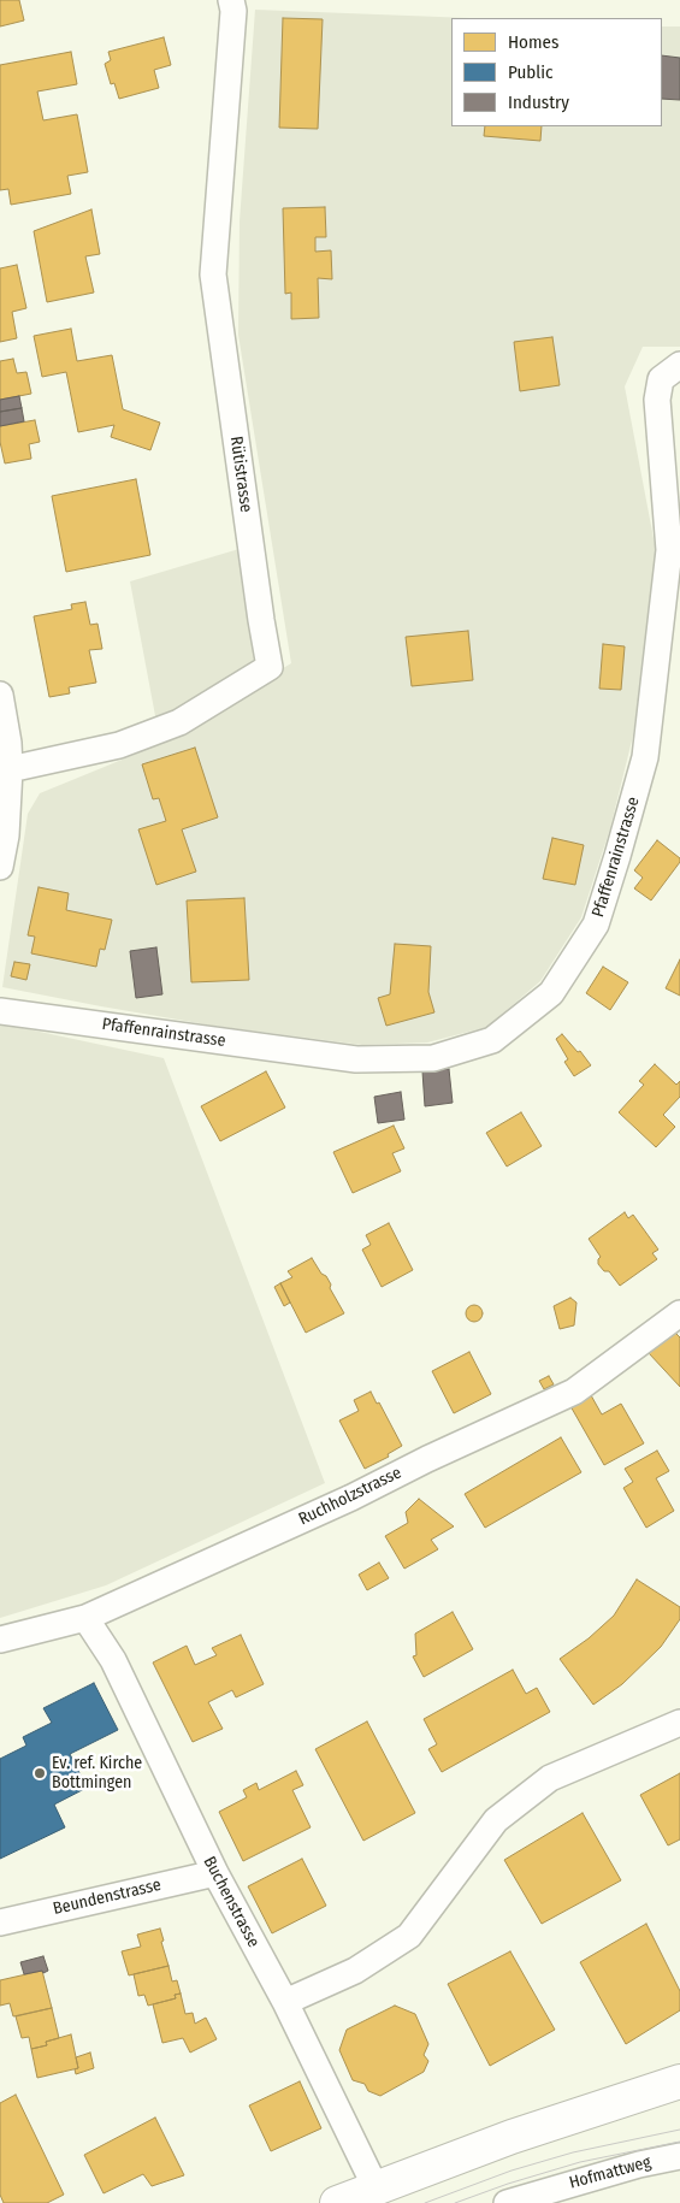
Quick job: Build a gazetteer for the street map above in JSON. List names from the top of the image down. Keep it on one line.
{"streets":{"street":["Rütistrasse","Pfaffenrainstrasse","Ruchholzstrasse","Beundenstrasse","Buchenstrasse","Hofmattweg"]},"crossings":[["Ruchholzstrasse","Buchenstrasse"],["Beundenstrasse","Buchenstrasse"]],"places":["Ev. ref. Kirche Bottmingen"],"legend":["Homes","Public","Industry"]}
